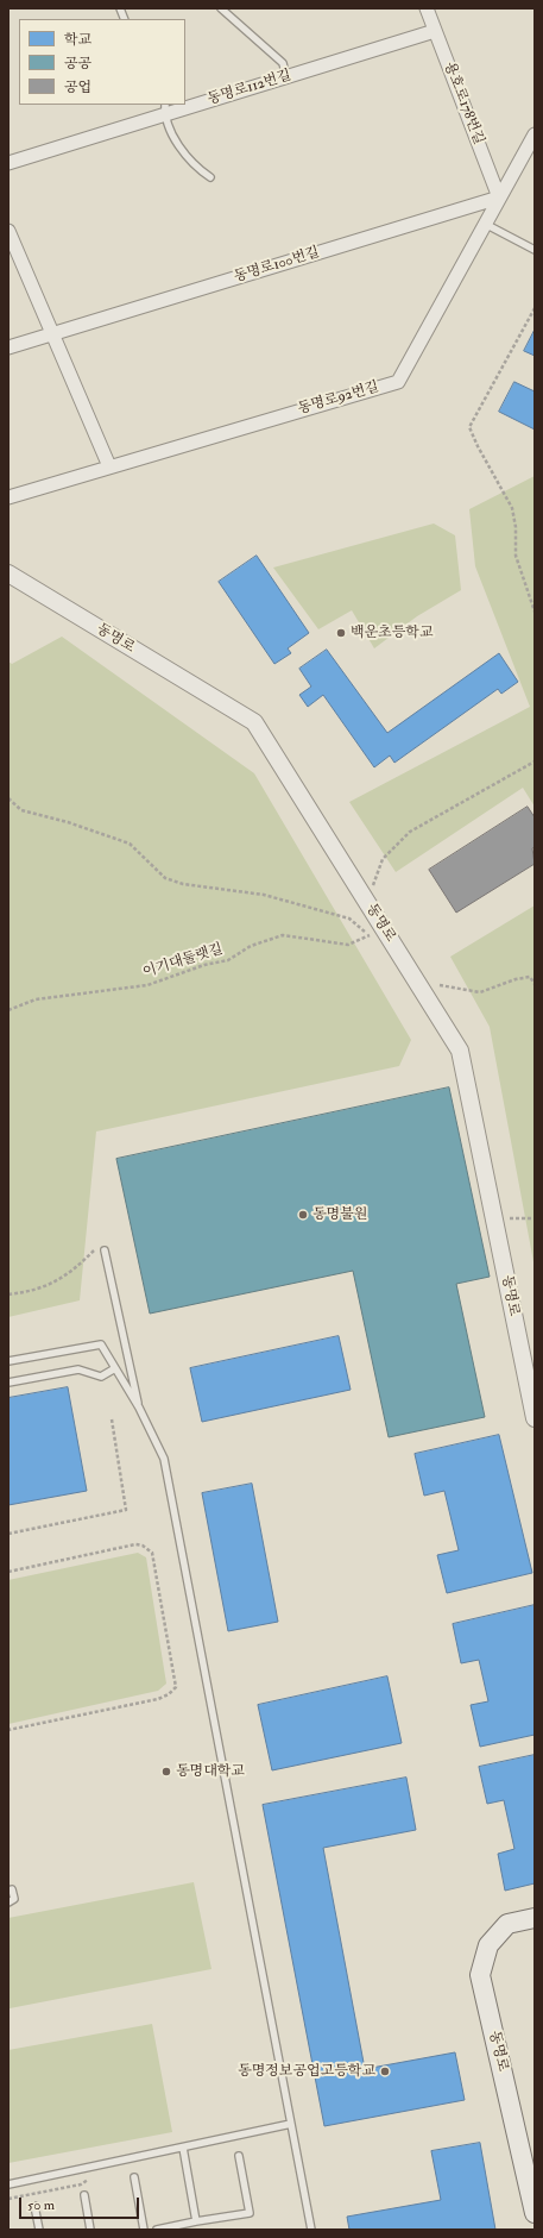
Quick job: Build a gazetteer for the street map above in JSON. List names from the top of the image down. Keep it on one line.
{"streets":{"main road":["동명로"],"street":["동명로112번길","용호로178번길","동명로100번길","동명로92번길"],"path":["이기대둘랫길"]},"crossings":[["동명로112번길","용호로178번길"],["용호로178번길","동명로100번길"],["용호로178번길","동명로92번길"],["동명로100번길","동명로92번길"]],"places":["백운초등학교","동명불원","동명대학교","동명정보공업고등학교"],"legend":["학교","공공","공업"],"scale_bar":"50 m"}
